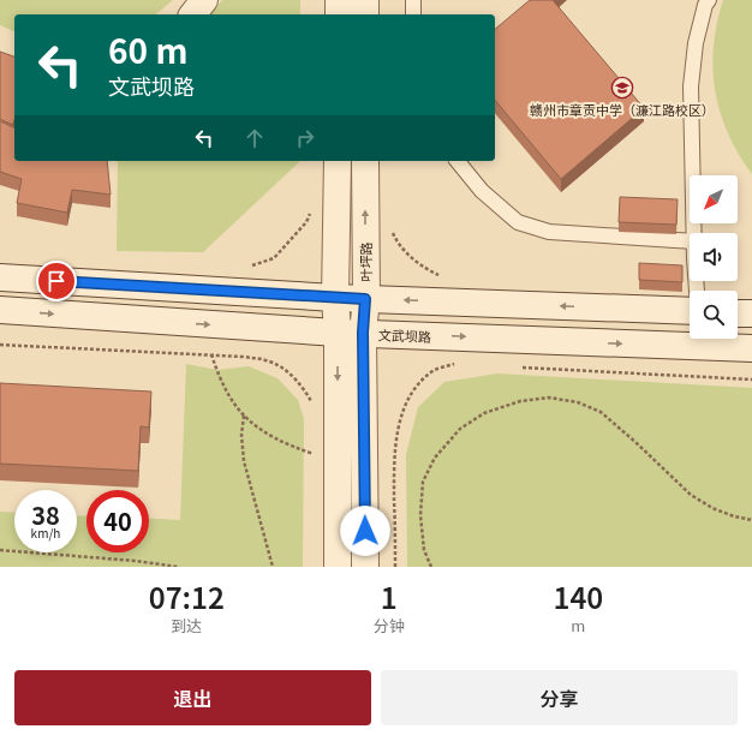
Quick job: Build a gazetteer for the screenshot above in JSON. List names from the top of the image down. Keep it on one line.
{"streets":{"main road":["叶坪路","文武坝路"]},"crossings":[["叶坪路","文武坝路"]],"places":{"school or university":["赣州市章贡中学（濂江路校区）"]},"north":"bottom left","page":{"turn":["60 m","文武坝路"],"speed":"38 km/h","limit":"40","eta":["07:12","到达","1","分钟","140","m"],"buttons":["退出","分享"]}}
